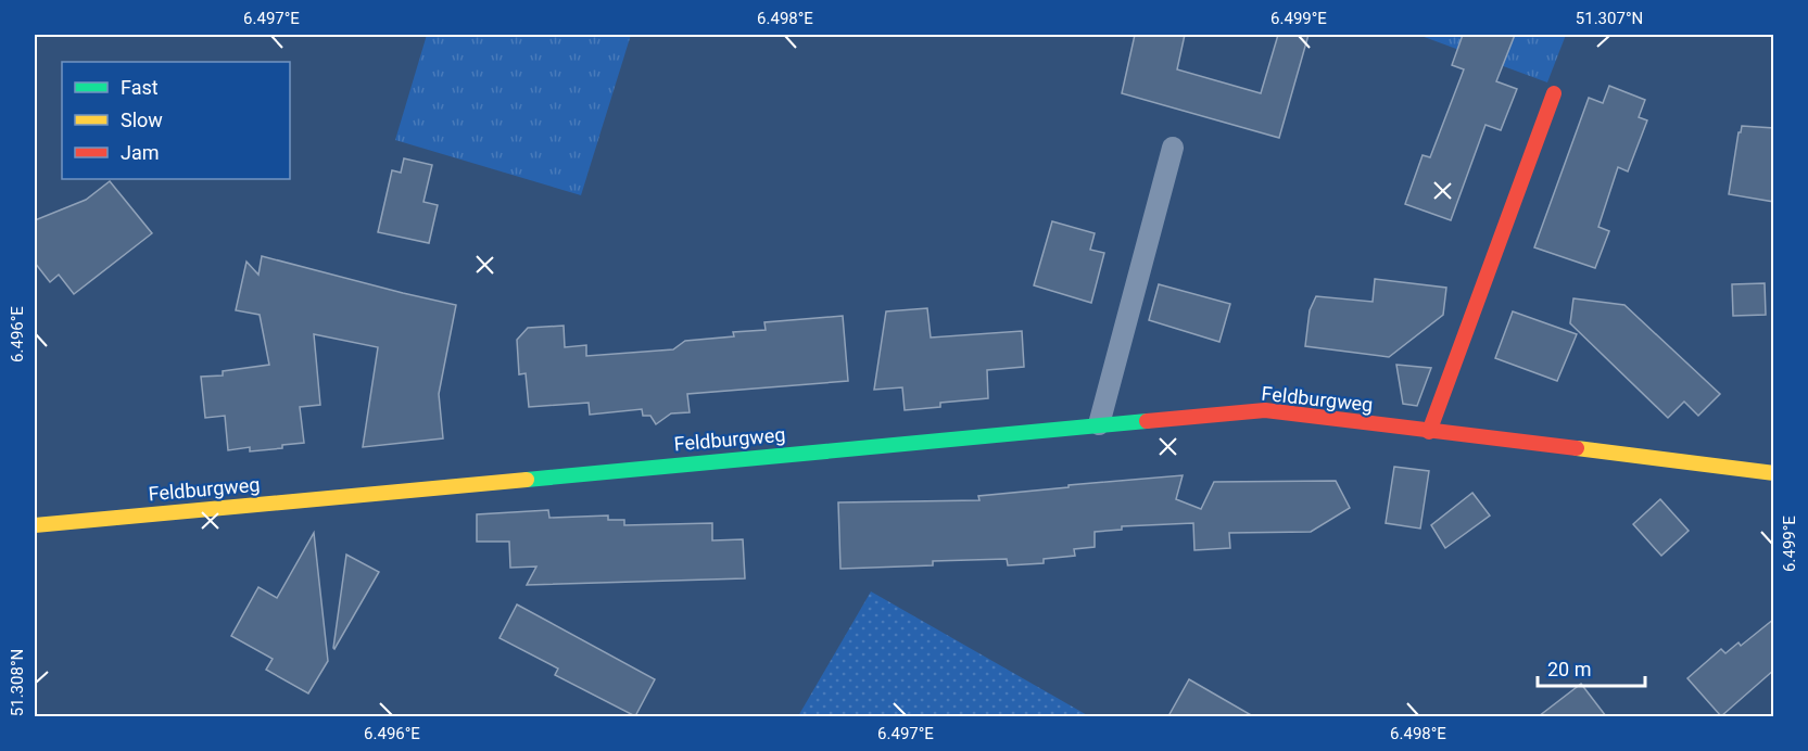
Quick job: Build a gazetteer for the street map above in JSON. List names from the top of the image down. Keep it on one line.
{"streets":{"street":["Feldburgweg"]},"legend":["Fast","Slow","Jam"],"scale_bar":"20 m","coordinates":["6.497°E","6.498°E","6.499°E","51.307°N","6.496°E","51.308°N"]}
